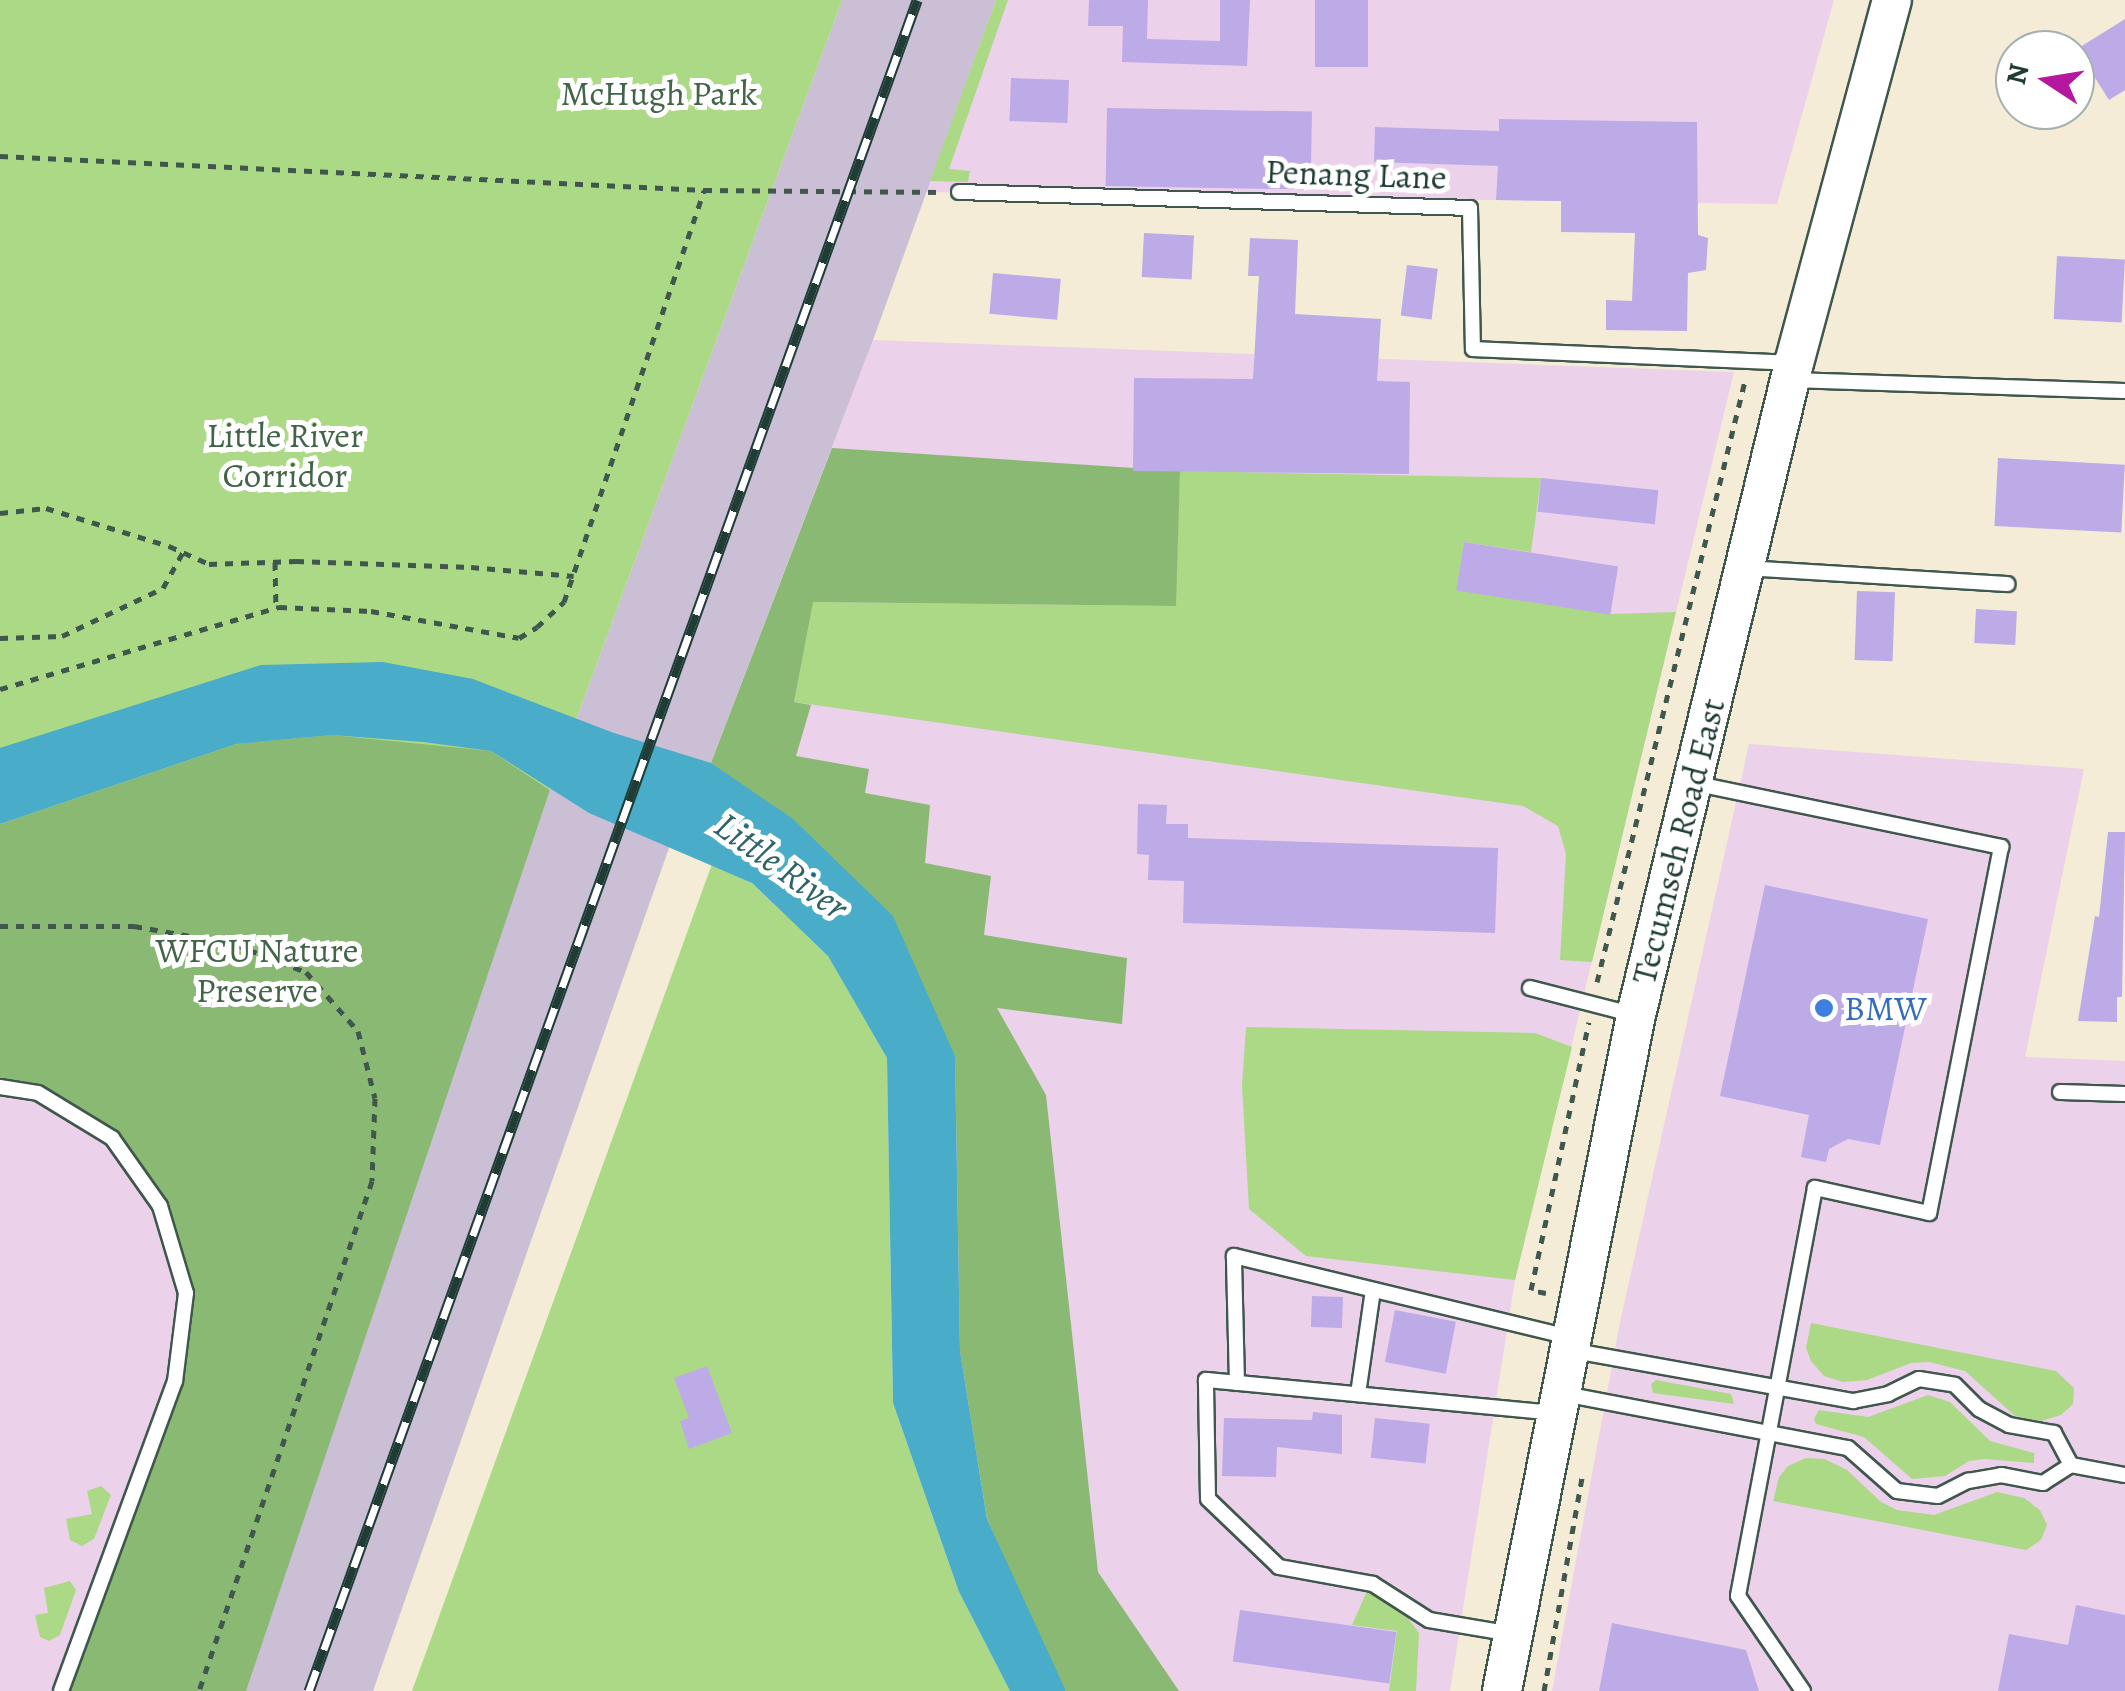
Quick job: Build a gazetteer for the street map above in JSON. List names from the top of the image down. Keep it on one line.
{"streets":{"main road":["Tecumseh Road East"],"lane":["Penang Lane"]},"crossings":[["Penang Lane","Tecumseh Road East"]],"water":["Little River"],"parks":["McHugh Park","Little River Corridor","WFCU Nature Preserve"],"places":["BMW"],"north":"left"}
